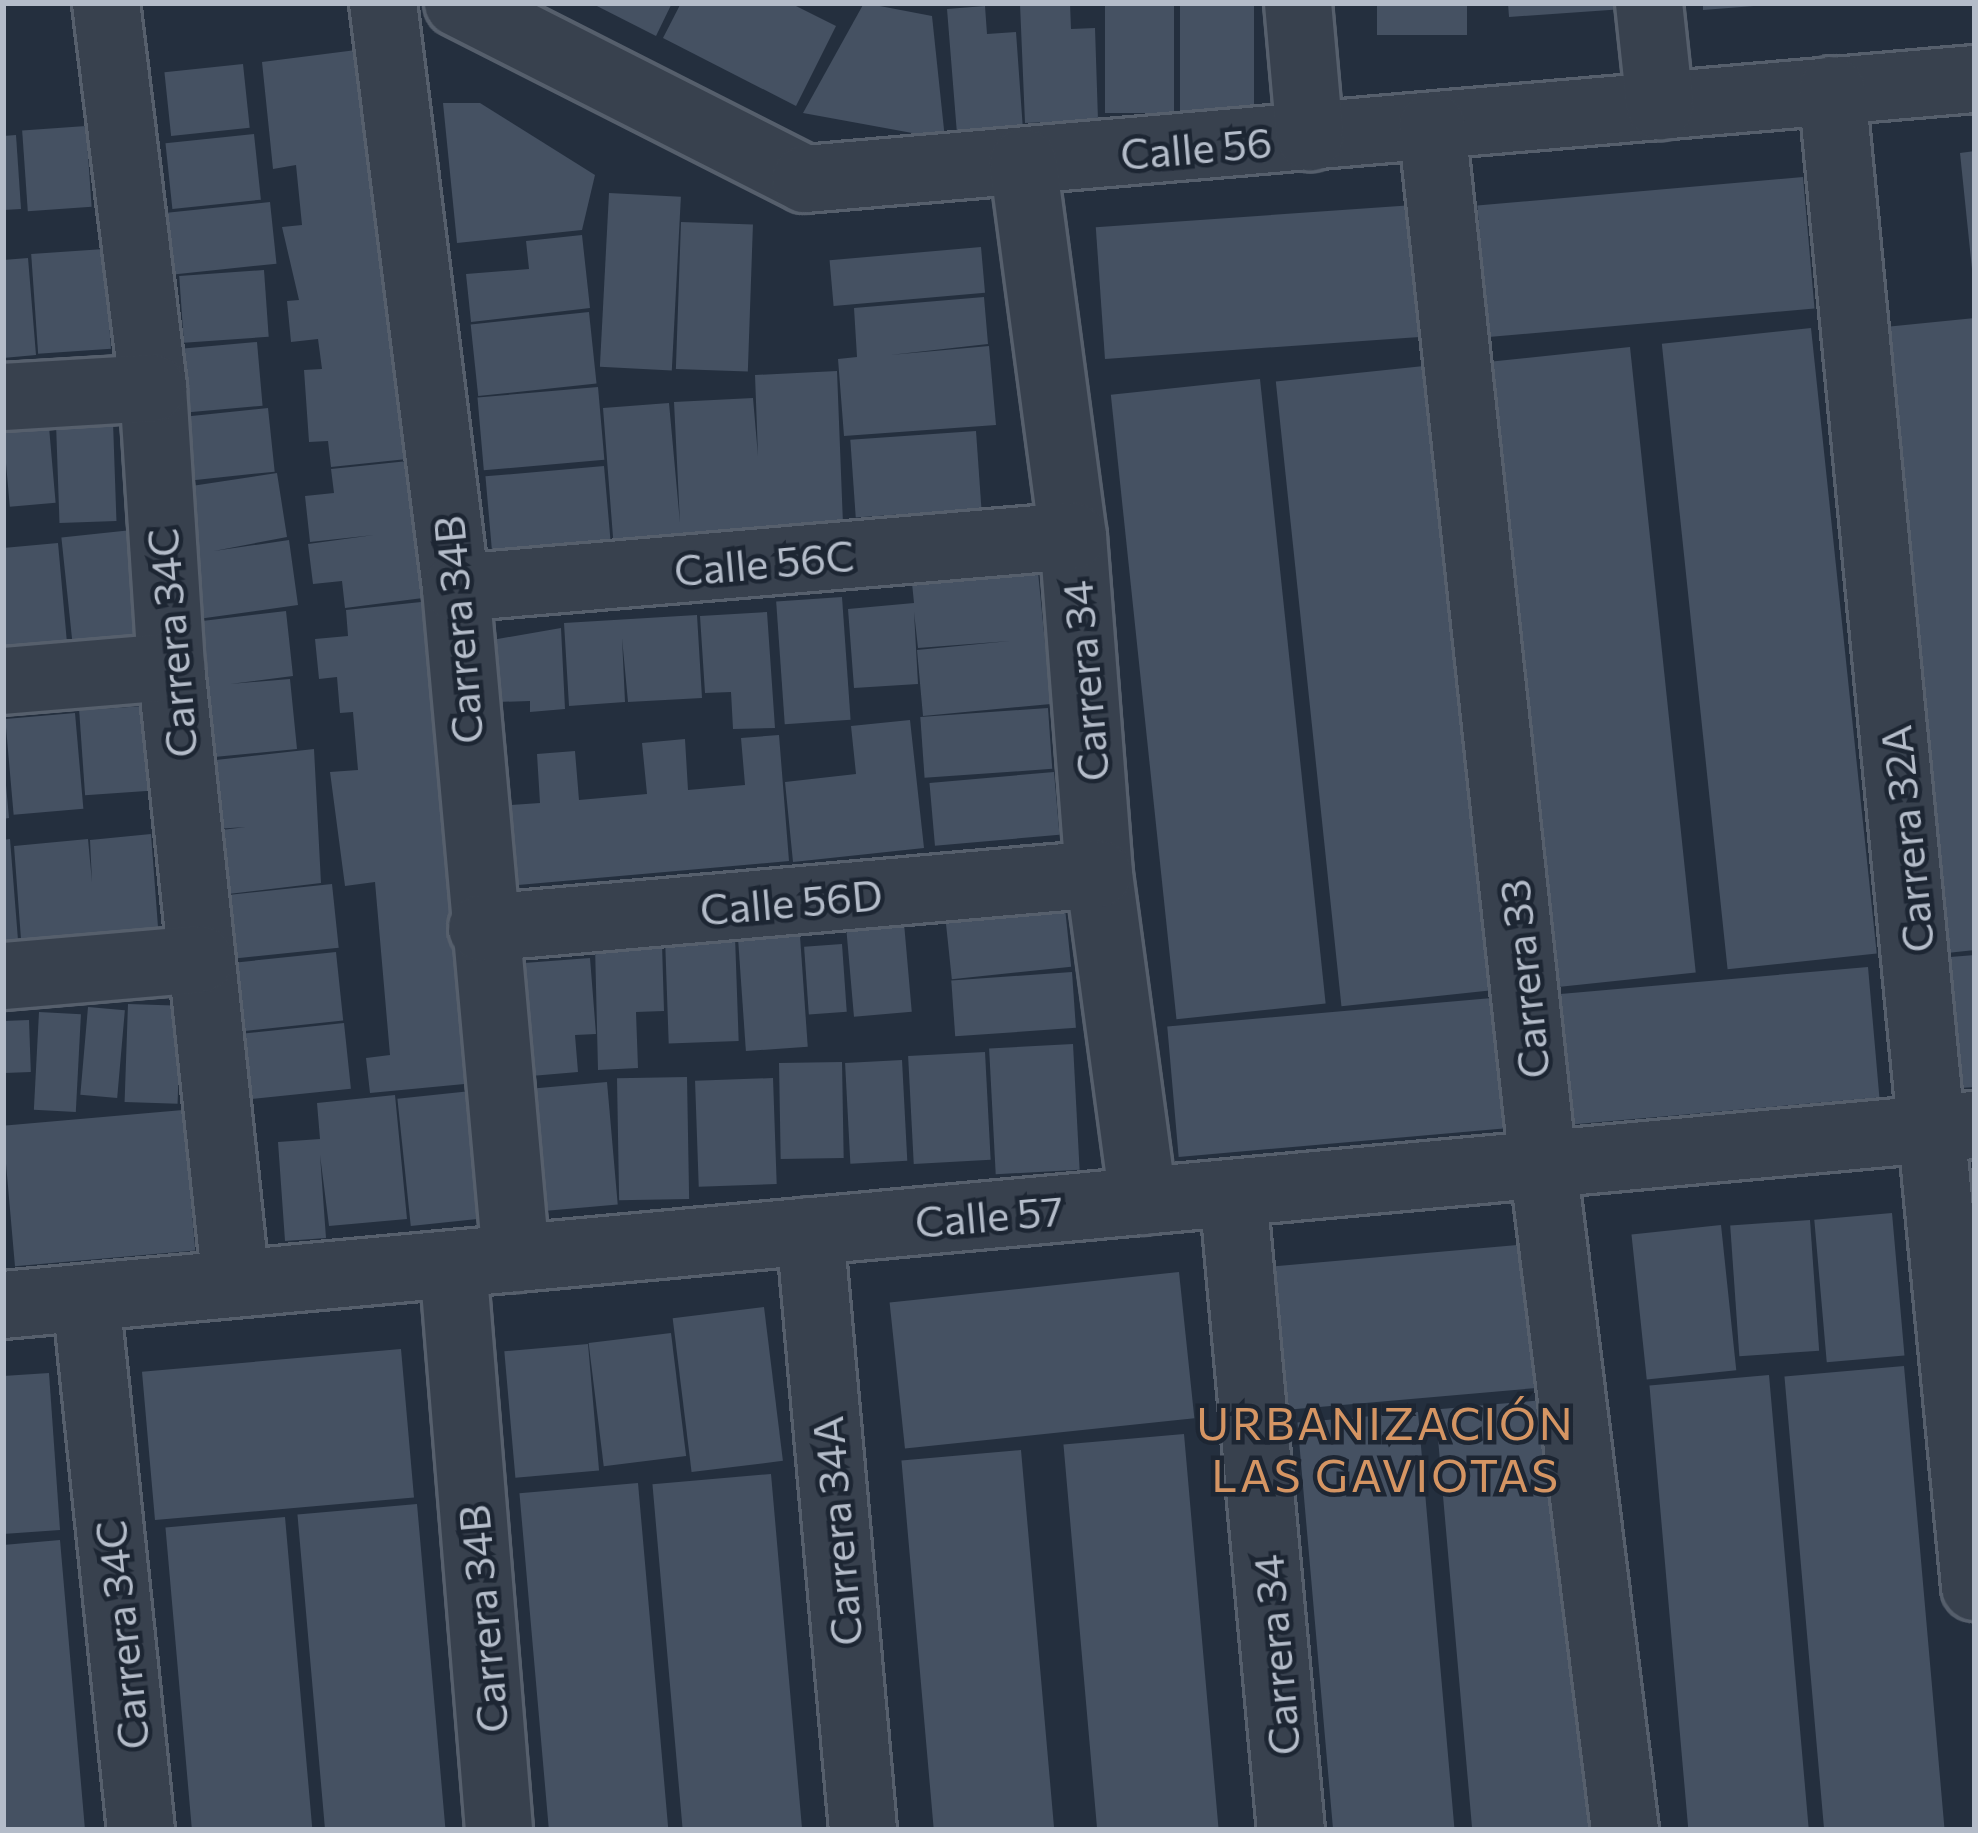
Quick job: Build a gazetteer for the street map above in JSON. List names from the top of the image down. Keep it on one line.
{"streets":{"street":["Calle 56","Calle 56C","Carrera 34B","Carrera 34C","Carrera 34","Carrera 32A","Calle 56D","Carrera 33","Calle 57","Carrera 34A"]},"crossings":[["Calle 56","Carrera 34"],["Calle 56","Carrera 32A"],["Calle 56","Carrera 33"],["Calle 56C","Carrera 34B"],["Calle 56C","Carrera 34"],["Carrera 34B","Calle 56D"],["Carrera 34B","Calle 57"],["Carrera 34C","Calle 57"],["Carrera 34","Calle 56D"],["Carrera 34","Calle 57"],["Carrera 32A","Calle 57"],["Carrera 33","Calle 57"],["Calle 57","Carrera 34A"]],"districts":["URBANIZACIÓN LAS GAVIOTAS"]}
